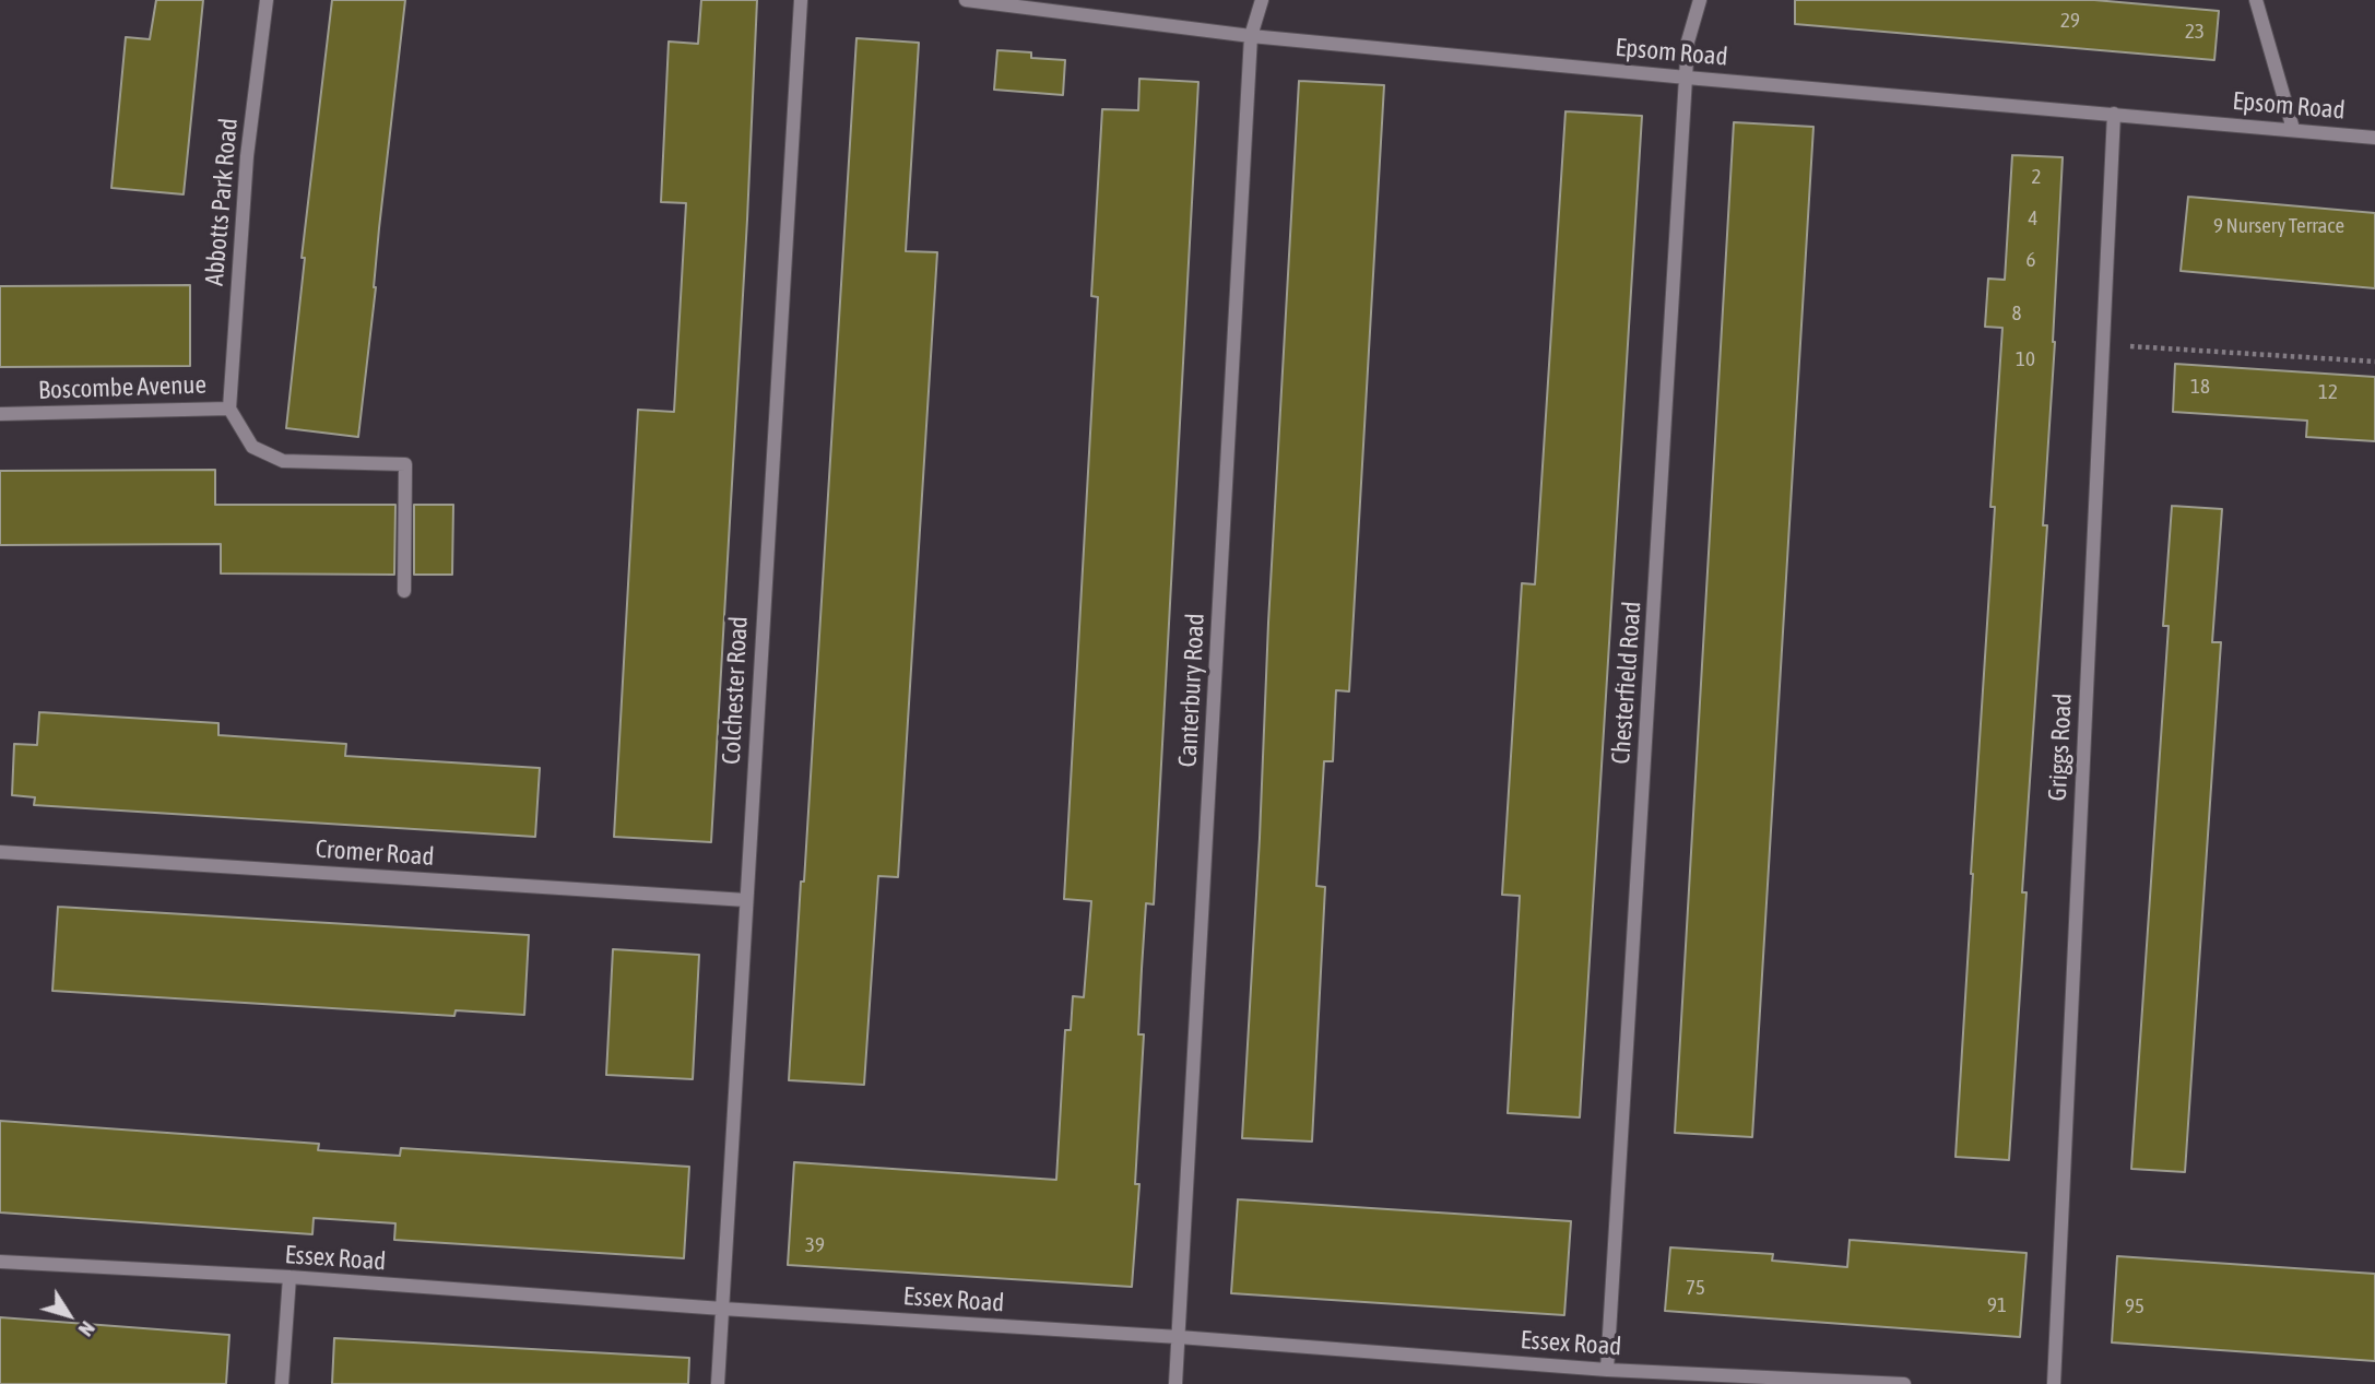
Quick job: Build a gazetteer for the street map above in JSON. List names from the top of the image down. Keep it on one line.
{"streets":{"street":["Epsom Road","Abbotts Park Road","Boscombe Avenue","Chesterfield Road","Colchester Road","Canterbury Road","Griggs Road","Cromer Road","Essex Road"]},"crossings":[["Epsom Road","Chesterfield Road"],["Epsom Road","Canterbury Road"],["Epsom Road","Griggs Road"],["Abbotts Park Road","Boscombe Avenue"],["Chesterfield Road","Essex Road"],["Colchester Road","Cromer Road"],["Colchester Road","Essex Road"],["Canterbury Road","Essex Road"]],"house_numbers":["29","23","2","4","9 Nursery Terrace","6","8","10","18","12","39","75","91","95"],"north":"bottom right"}
